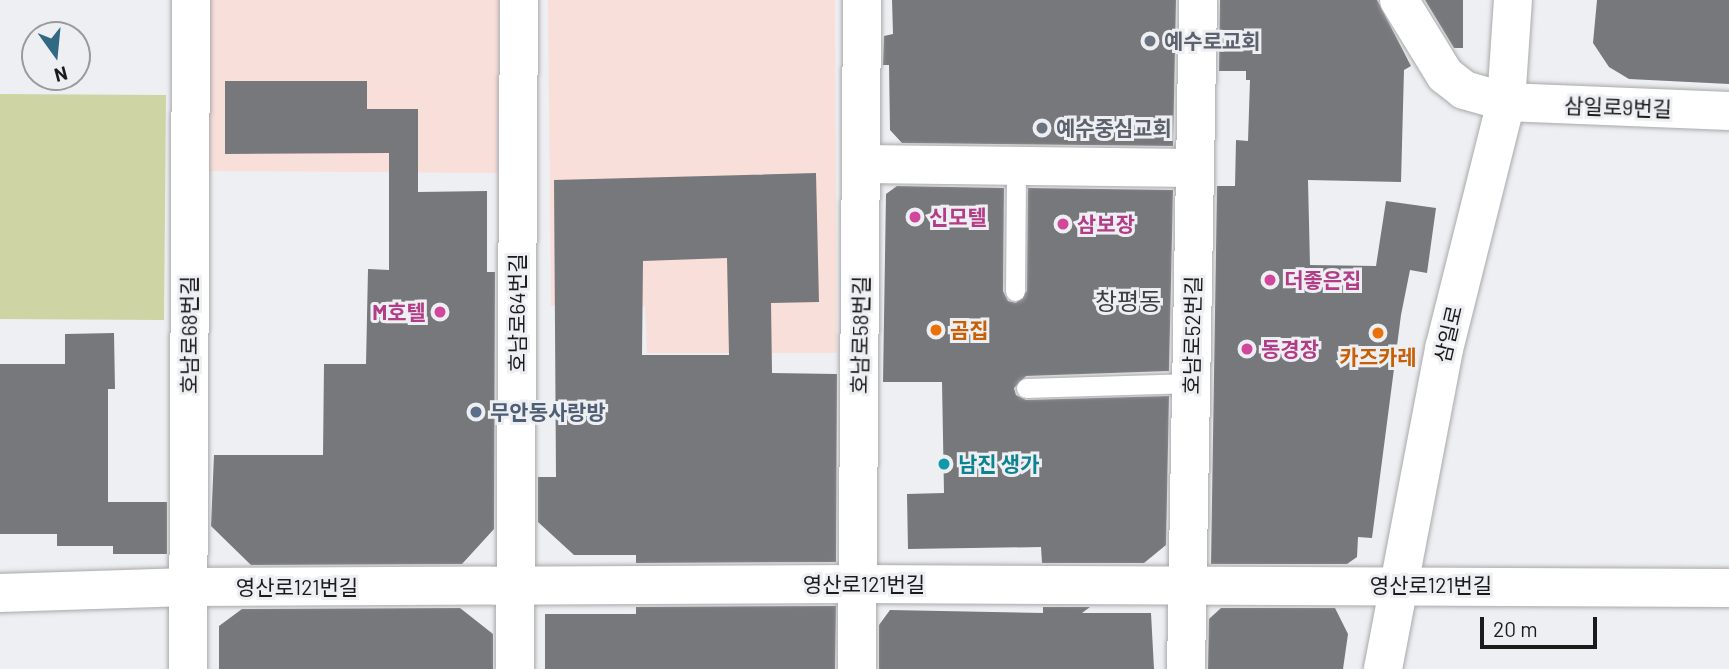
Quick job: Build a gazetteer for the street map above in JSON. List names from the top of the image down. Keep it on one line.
{"streets":{"street":["삼일로9번길","호남로64번길","삼일로","호남로68번길","호남로58번길","호남로52번길","영산로121번길"]},"crossings":[["삼일로9번길","삼일로"],["호남로64번길","영산로121번길"],["삼일로","영산로121번길"],["호남로68번길","영산로121번길"],["호남로58번길","영산로121번길"],["호남로52번길","영산로121번길"]],"districts":["창평동"],"places":["예수로교회","예수중심교회","신모텔","삼보장","더좋은집","M호텔","곰집","카즈카레","동경장","무안동사랑방","남진 생가"],"scale_bar":"20 m","north":"bottom"}
